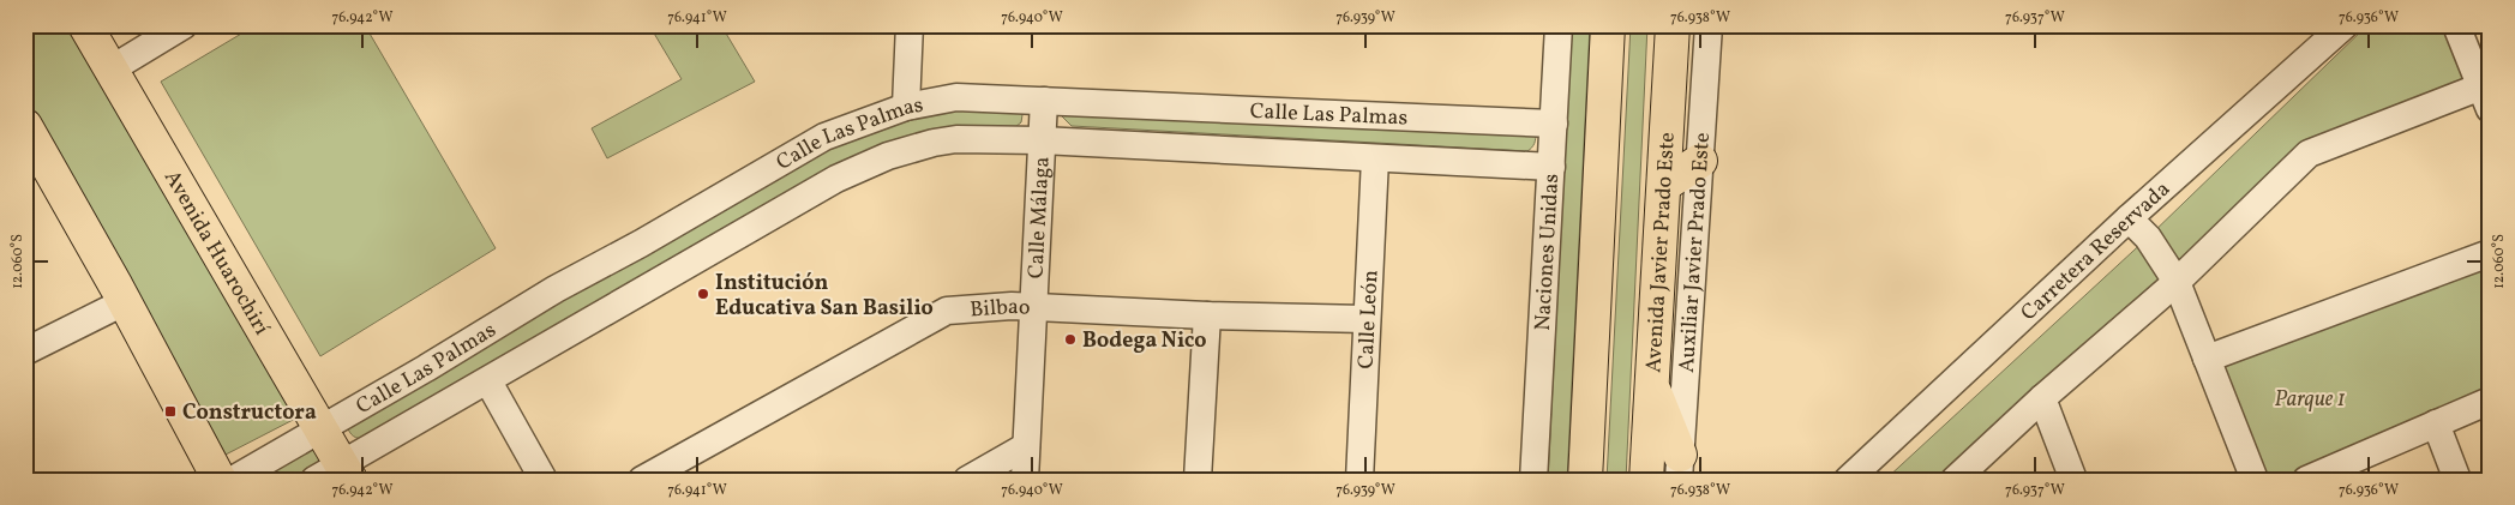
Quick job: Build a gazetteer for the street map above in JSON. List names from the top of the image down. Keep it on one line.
{"streets":{"main road":["Avenida Huarochirí","Avenida Javier Prado Este"],"street":["Calle Las Palmas","Calle Málaga","Carretera Reservada","Naciones Unidas","Auxiliar Javier Prado Este","Bilbao","Calle León"]},"crossings":[["Calle Las Palmas","Calle Málaga"],["Calle Las Palmas","Avenida Huarochirí"],["Calle Las Palmas","Naciones Unidas"],["Calle Las Palmas","Calle León"],["Calle Málaga","Bilbao"],["Bilbao","Calle León"]],"parks":["Parque 1"],"places":{"other":["Institución Educativa San Basilio","Bodega Nico"],"transit":["Constructora"]},"coordinates":["76.942°W","76.941°W","76.940°W","76.939°W","76.938°W","76.937°W","76.936°W","12.060°S"]}
